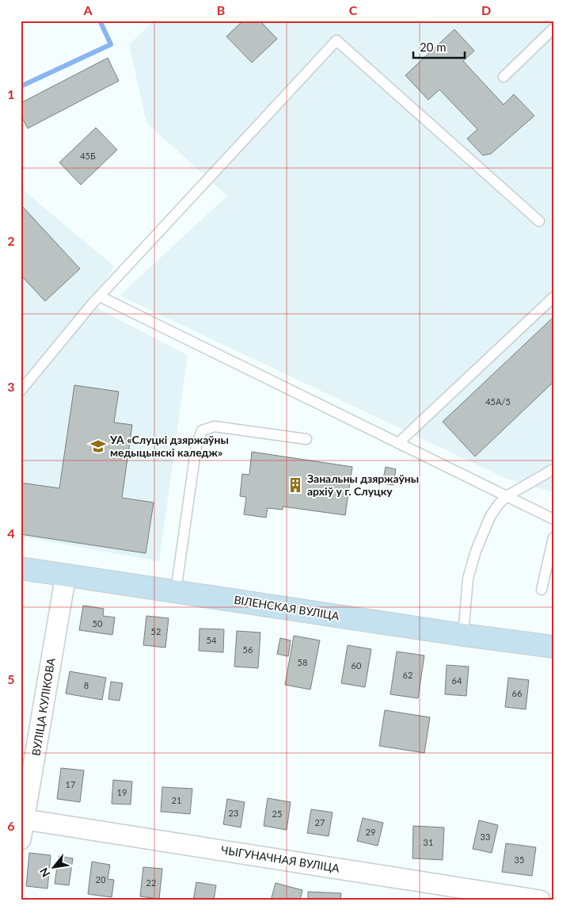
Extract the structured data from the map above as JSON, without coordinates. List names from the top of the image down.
{
  "streets": {
    "main road": ["ВІЛЕНСКАЯ ВУЛІЦА"],
    "street": ["ВУЛІЦА КУЛІКОВА", "ЧЫГУНАЧНАЯ ВУЛІЦА"]
  },
  "crossings": [
    ["ВІЛЕНСКАЯ ВУЛІЦА", "ВУЛІЦА КУЛІКОВА"],
    ["ВУЛІЦА КУЛІКОВА", "ЧЫГУНАЧНАЯ ВУЛІЦА"]
  ],
  "places": {
    "school or university": ["УА «Слуцкі дзяржаўны медыцынскі каледж»"],
    "building": ["Занальны дзяржаўны архіў у г. Слуцку"]
  },
  "house_numbers": [
    "45Б",
    "45А/5",
    "50",
    "52",
    "54",
    "56",
    "58",
    "60",
    "62",
    "64",
    "8",
    "66",
    "17",
    "19",
    "21",
    "23",
    "25",
    "27",
    "29",
    "33",
    "31",
    "35",
    "20",
    "22"
  ],
  "scale_bar": "20 m",
  "north": "bottom left",
  "grid": {
    "columns": [
      "A",
      "B",
      "C",
      "D"
    ],
    "rows": [
      "1",
      "2",
      "3",
      "4",
      "5",
      "6"
    ]
  }
}
